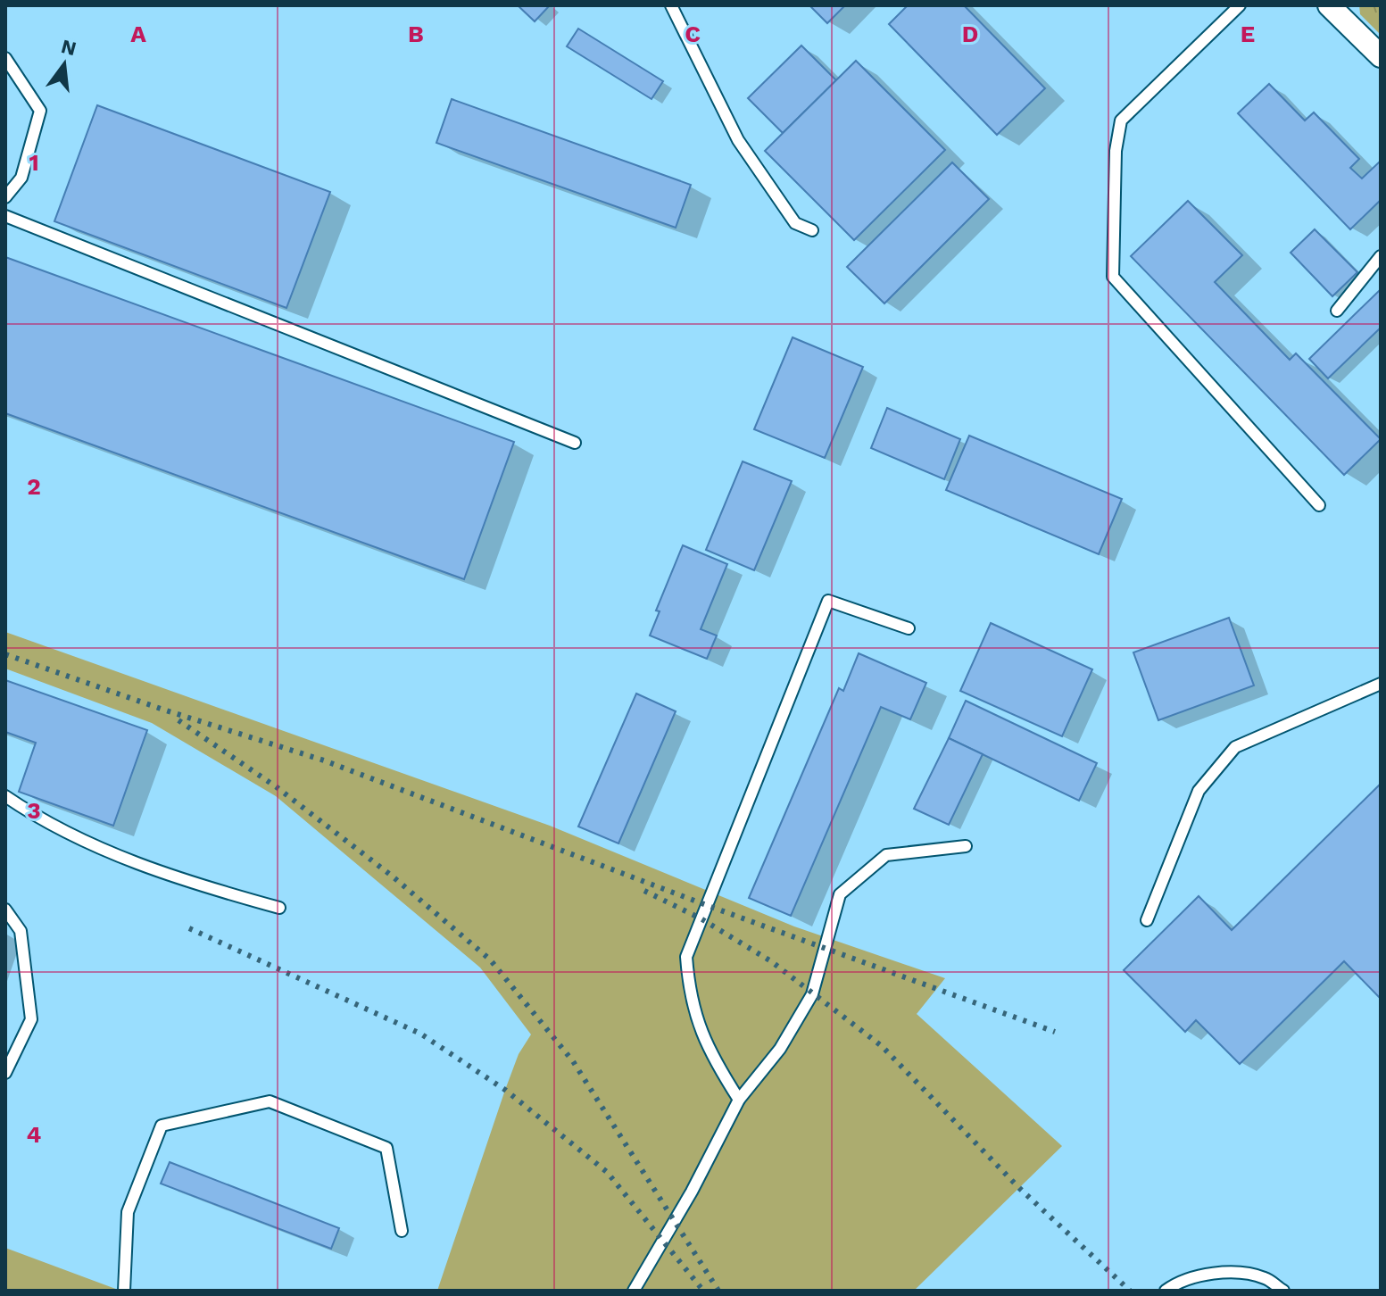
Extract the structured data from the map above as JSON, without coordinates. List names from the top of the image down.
{
  "north": "top",
  "grid": {
    "columns": [
      "A",
      "B",
      "C",
      "D",
      "E"
    ],
    "rows": [
      "1",
      "2",
      "3",
      "4"
    ]
  }
}
